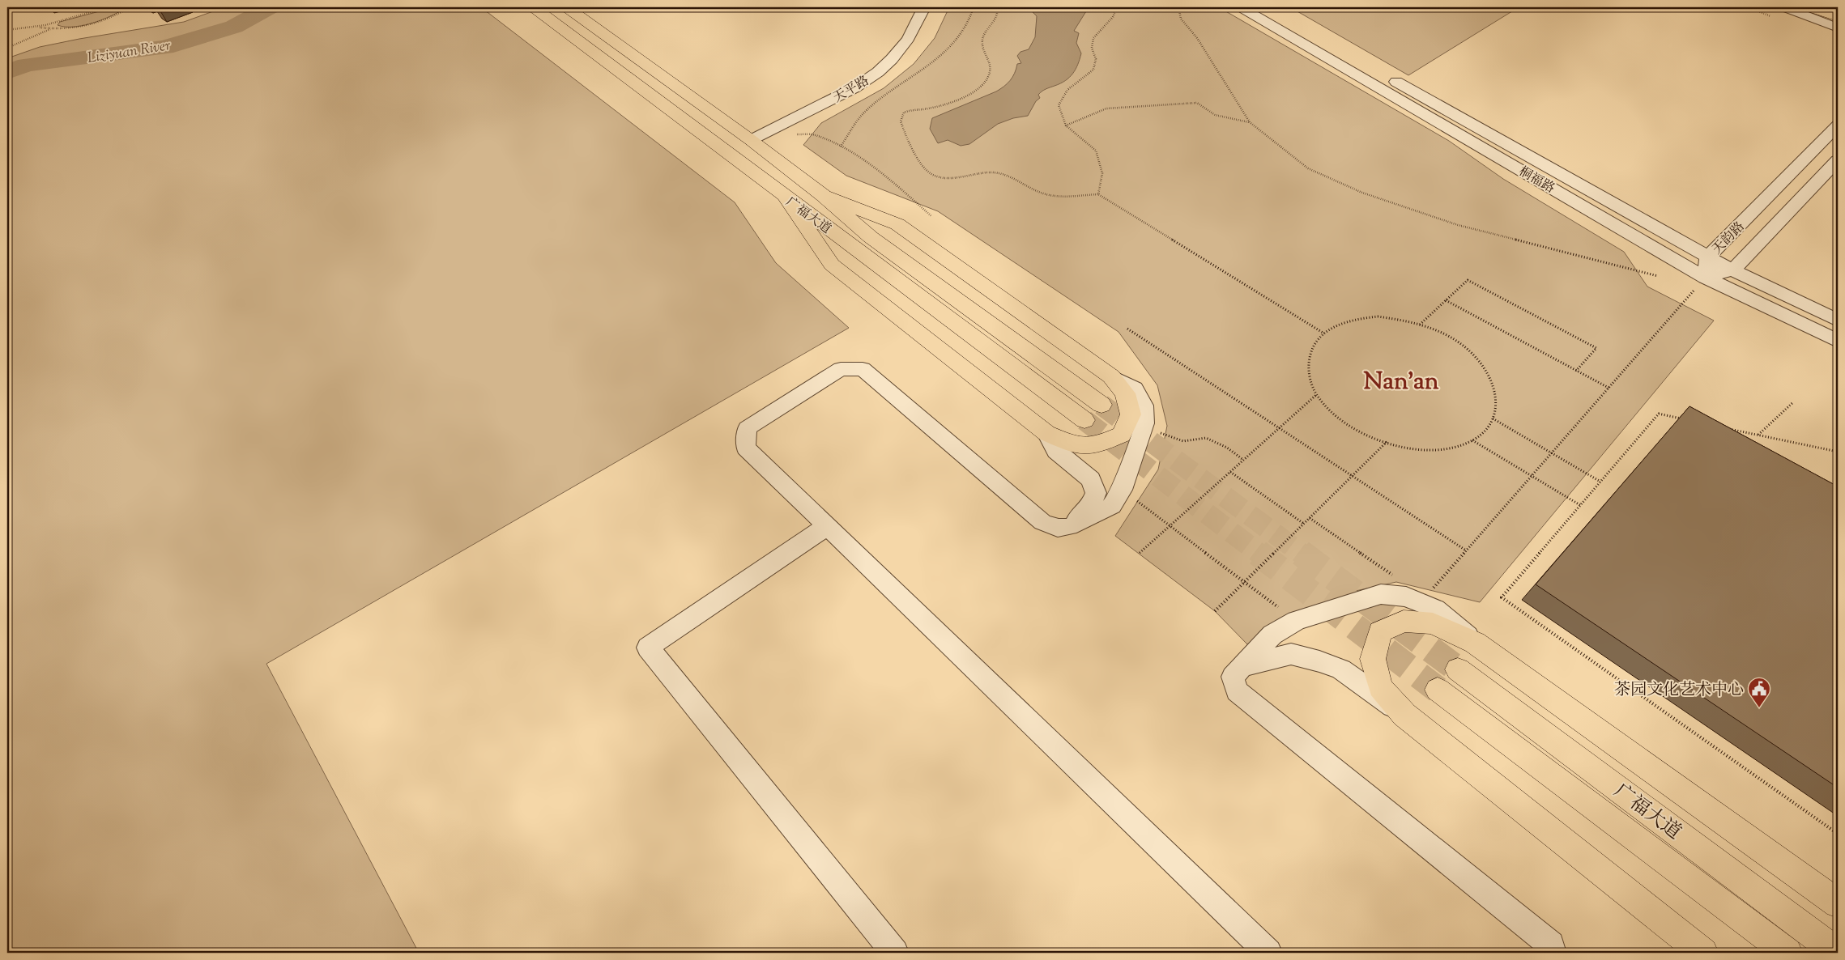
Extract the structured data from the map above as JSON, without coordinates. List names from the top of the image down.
{
  "streets": {
    "main road": ["广福大道"],
    "street": ["天平路", "桐福路", "天韵路"]
  },
  "crossings": [
    ["天平路", "广福大道"],
    ["桐福路", "天韵路"]
  ],
  "districts": ["Nan'an"],
  "water": ["Liziyuan River"],
  "places": {
    "public building": ["茶园文化艺术中心"]
  }
}
